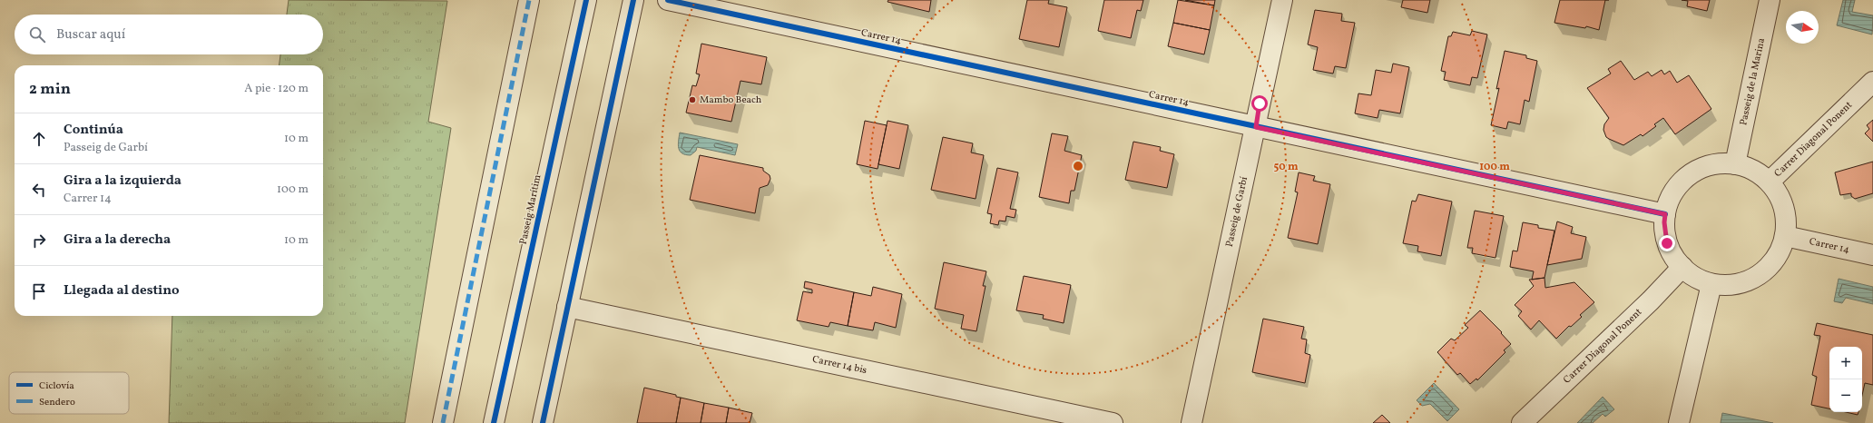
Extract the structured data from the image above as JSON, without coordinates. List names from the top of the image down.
{
  "streets": {
    "street": [
      "Carrer 14",
      "Passeig de la Marina",
      "Carrer Diagonal Ponent",
      "Passeig Marítim",
      "Passeig de Garbí",
      "Carrer 14 bis"
    ]
  },
  "crossings": [
    ["Carrer 14", "Passeig de la Marina"],
    ["Carrer 14", "Carrer Diagonal Ponent"],
    ["Carrer 14", "Passeig de Garbí"],
    ["Passeig de la Marina", "Carrer Diagonal Ponent"]
  ],
  "places": ["Mambo Beach"],
  "legend": ["Ciclovía", "Sendero"],
  "north": "right",
  "page": {
    "search": "Buscar aquí",
    "heading": ["2 min", "A pie · 120 m"],
    "list": [
      ["Continúa", "Passeig de Garbí", "10 m"],
      ["Gira a la izquierda", "Carrer 14", "100 m"],
      ["Gira a la derecha", "10 m"],
      "Llegada al destino"
    ],
    "map_buttons": ["+", "−"]
  },
  "rings": ["50 m", "100 m"]
}
